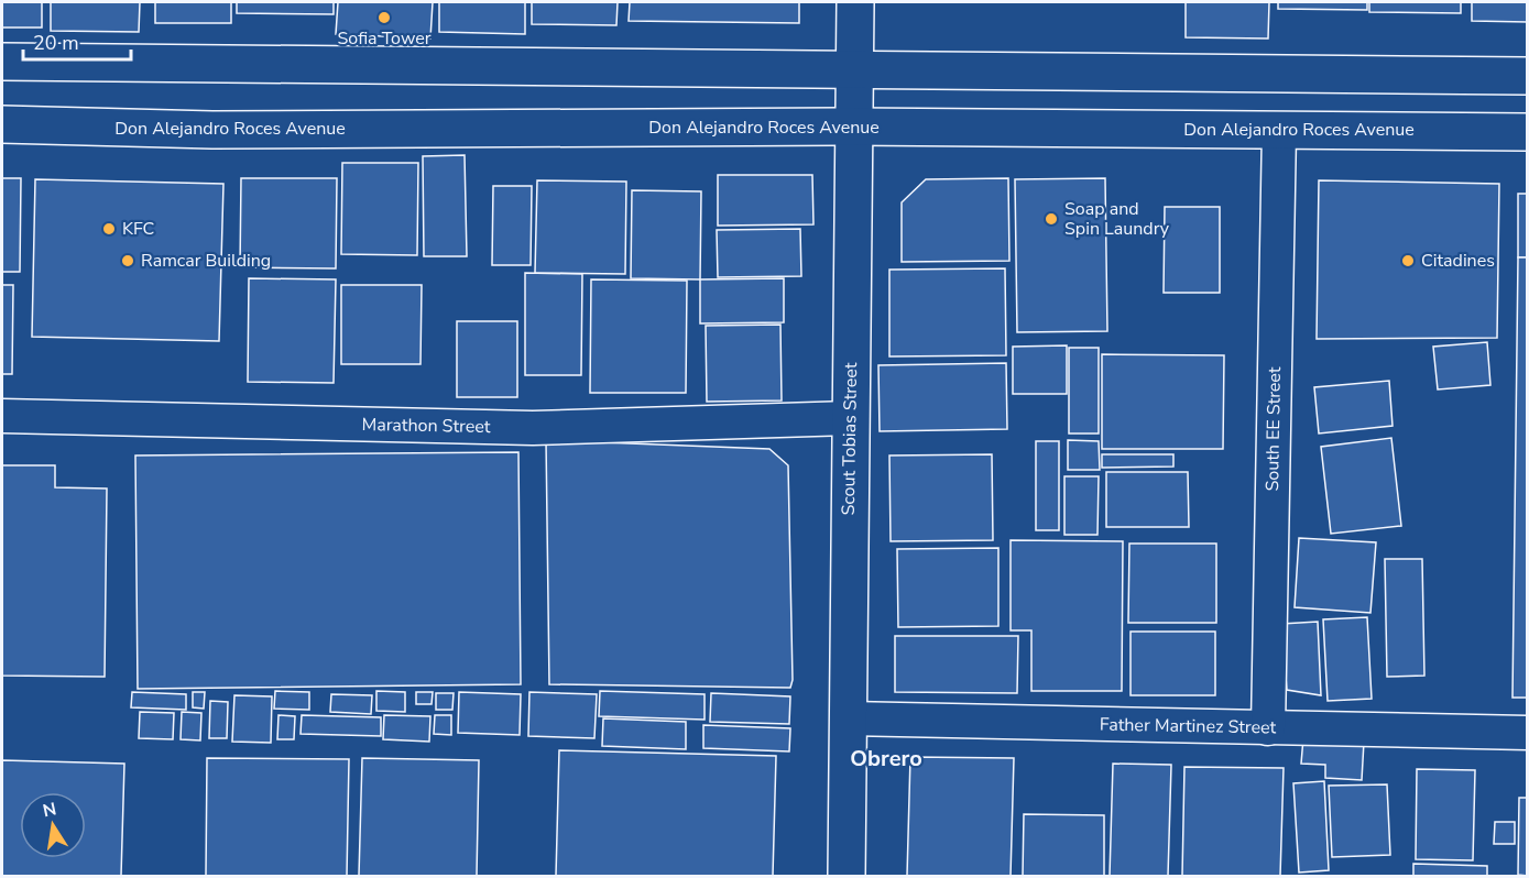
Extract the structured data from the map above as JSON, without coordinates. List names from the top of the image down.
{
  "streets": {
    "main road": ["Don Alejandro Roces Avenue", "Scout Tobias Street"],
    "street": ["Marathon Street", "South EE Street", "Father Martinez Street"]
  },
  "crossings": [
    ["Don Alejandro Roces Avenue", "South EE Street"],
    ["Don Alejandro Roces Avenue", "Scout Tobias Street"],
    ["Marathon Street", "Scout Tobias Street"],
    ["South EE Street", "Father Martinez Street"],
    ["Scout Tobias Street", "Father Martinez Street"]
  ],
  "districts": ["Obrero"],
  "places": [
    "Sofia Tower",
    "Soap and Spin Laundry",
    "KFC",
    "Ramcar Building",
    "Citadines"
  ],
  "scale_bar": "20 m",
  "north": "top"
}
